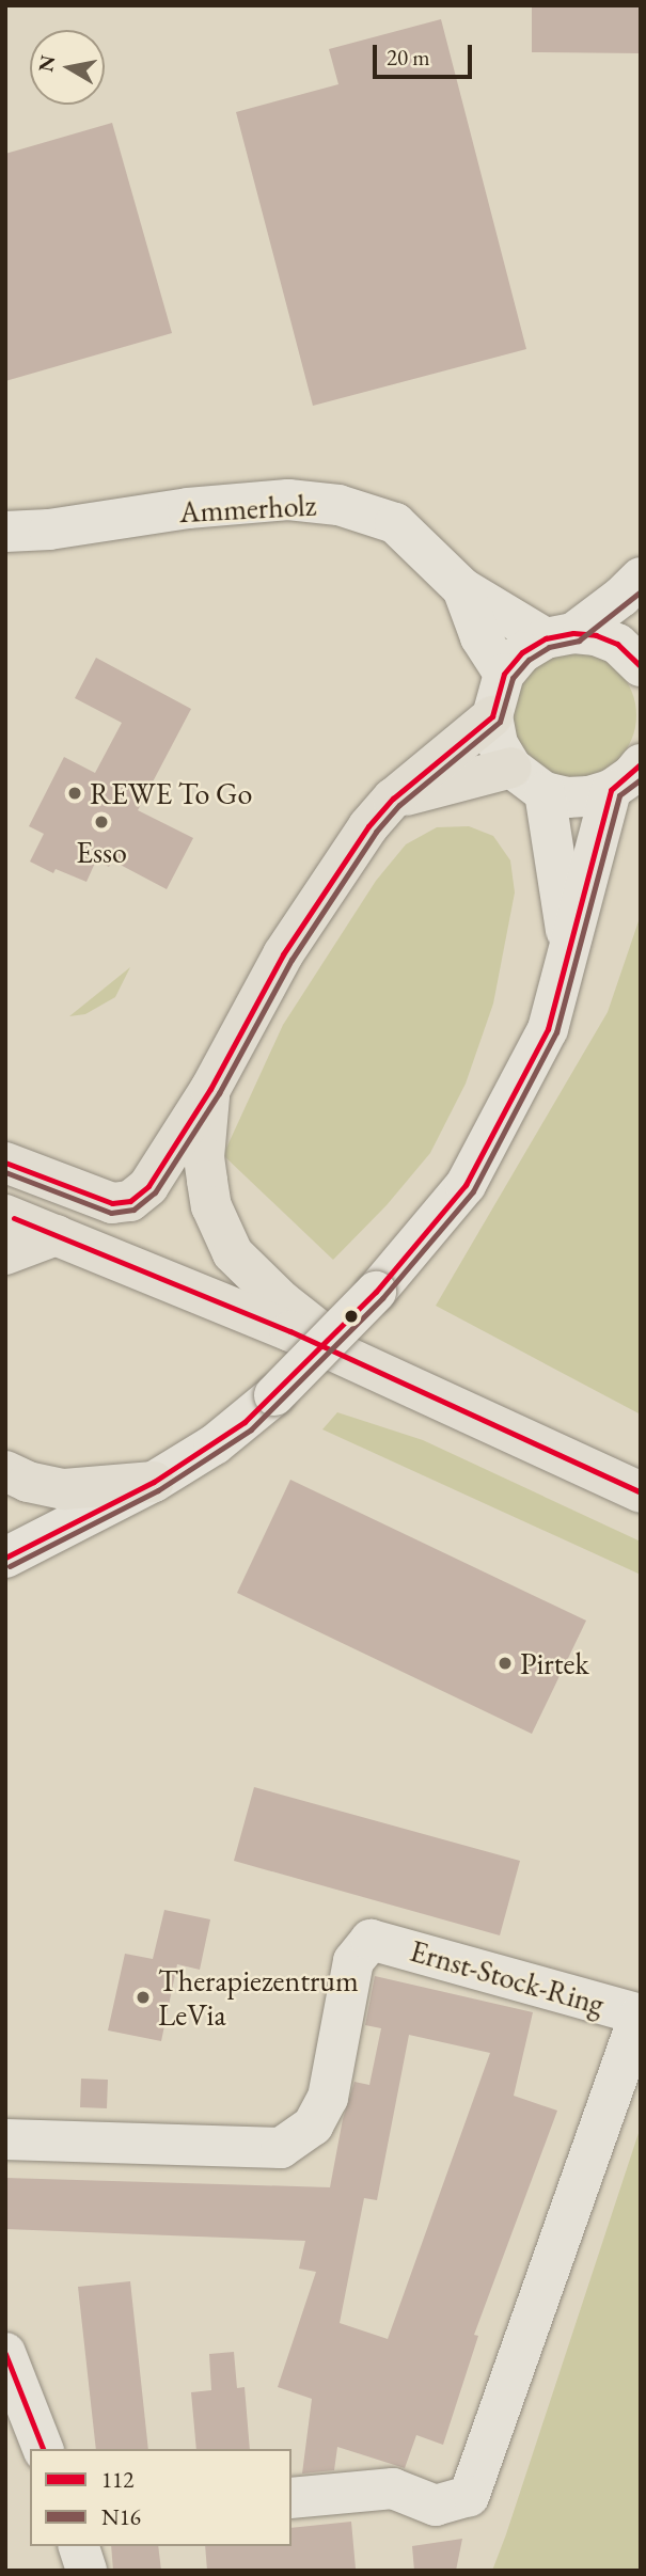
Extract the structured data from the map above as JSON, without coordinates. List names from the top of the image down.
{
  "streets": {
    "street": ["Ammerholz", "Ernst-Stock-Ring"]
  },
  "places": [
    "REWE To Go",
    "Esso",
    "Pirtek",
    "Therapiezentrum LeVia"
  ],
  "lines": ["transit line N16", "transit line 112"],
  "legend": ["112", "N16"],
  "scale_bar": "20 m",
  "north": "left"
}
